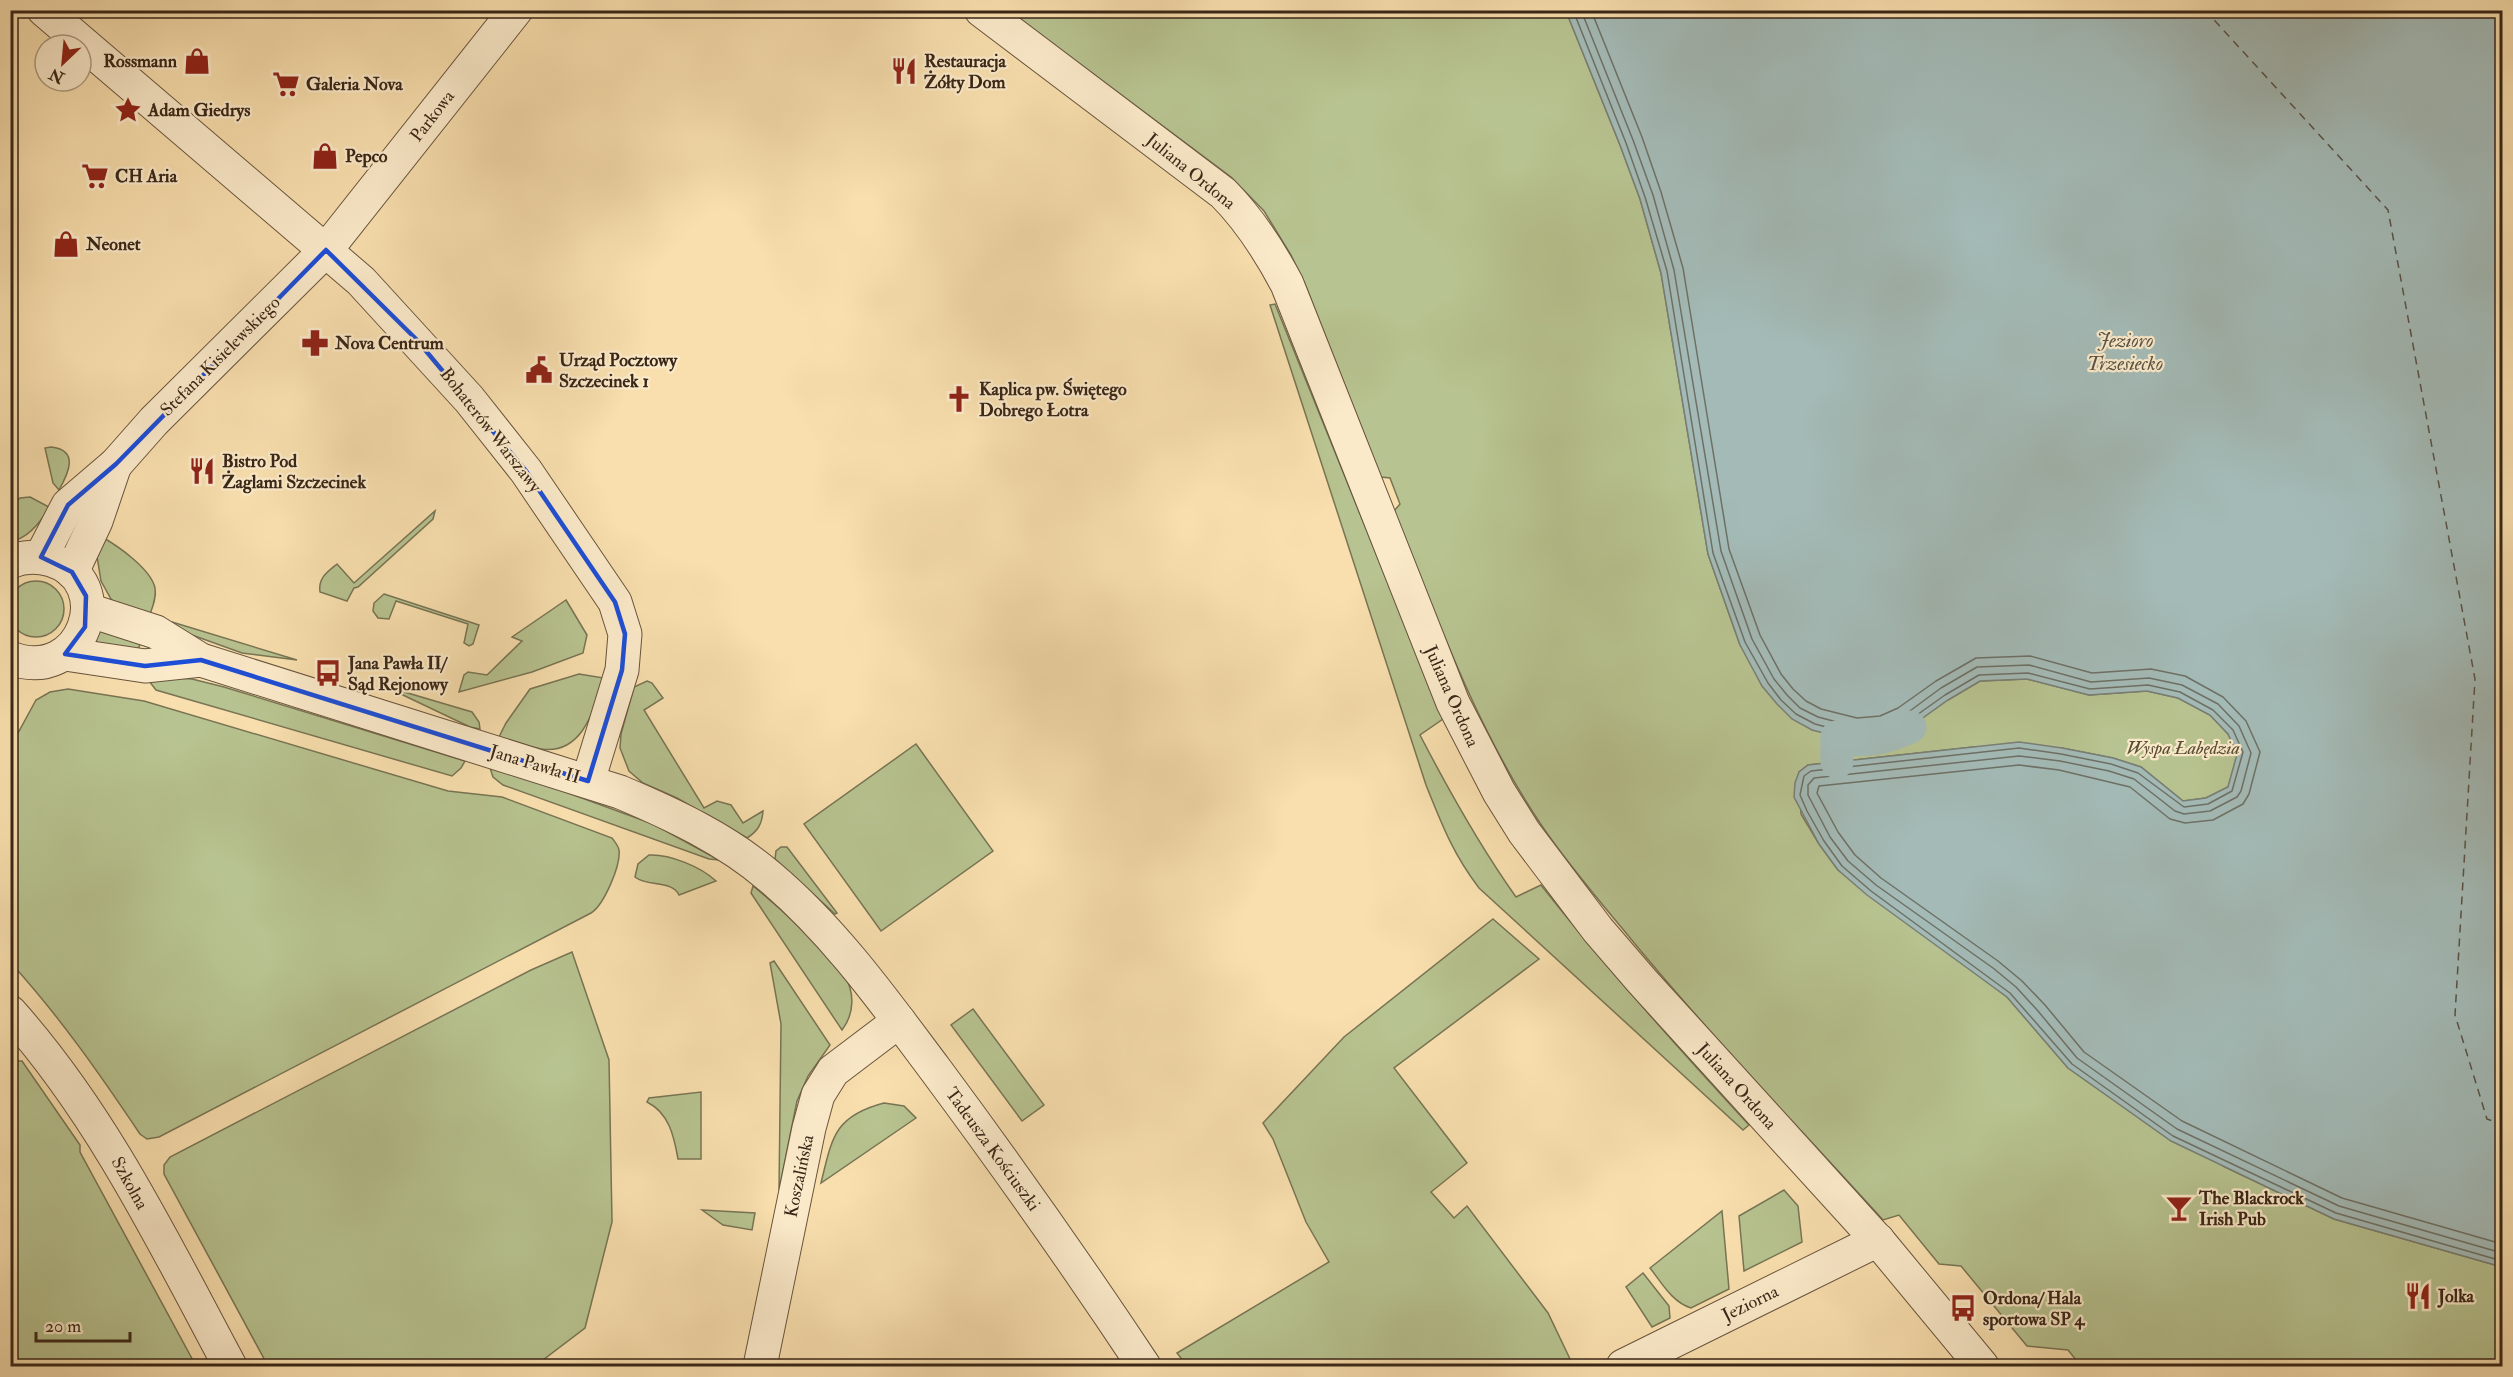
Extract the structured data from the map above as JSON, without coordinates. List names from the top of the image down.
{
  "streets": {
    "street": [
      "Parkowa",
      "Juliana Ordona",
      "Stefana Kisielewskiego",
      "Bohaterów Warszawy",
      "Jana Pawła II",
      "Tadeusza Kościuszki",
      "Koszalińska",
      "Szkolna",
      "Jeziorna"
    ]
  },
  "crossings": [
    ["Parkowa", "Stefana Kisielewskiego"],
    ["Parkowa", "Bohaterów Warszawy"],
    ["Juliana Ordona", "Jeziorna"],
    ["Stefana Kisielewskiego", "Bohaterów Warszawy"],
    ["Bohaterów Warszawy", "Jana Pawła II"],
    ["Jana Pawła II", "Tadeusza Kościuszki"],
    ["Tadeusza Kościuszki", "Koszalińska"]
  ],
  "water": ["Jezioro Trzesiecko"],
  "parks": ["Wyspa Łabędzia"],
  "places": {
    "shop": ["Rossmann", "Pepco", "Neonet"],
    "restaurant": ["Restauracja Żółty Dom", "Bistro Pod Żaglami Szczecinek", "Jolka"],
    "supermarket": ["Galeria Nova", "CH Aria"],
    "place": ["Adam Giedrys"],
    "pharmacy": ["Nova Centrum"],
    "public building": ["Urząd Pocztowy Szczecinek 1"],
    "church": ["Kaplica pw. Świętego Dobrego Łotra"],
    "bus stop": ["Jana Pawła II/ Sąd Rejonowy", "Ordona/ Hala sportowa SP 4"],
    "bar": ["The Blackrock Irish Pub"]
  },
  "scale_bar": "20 m",
  "north": "bottom left"
}
